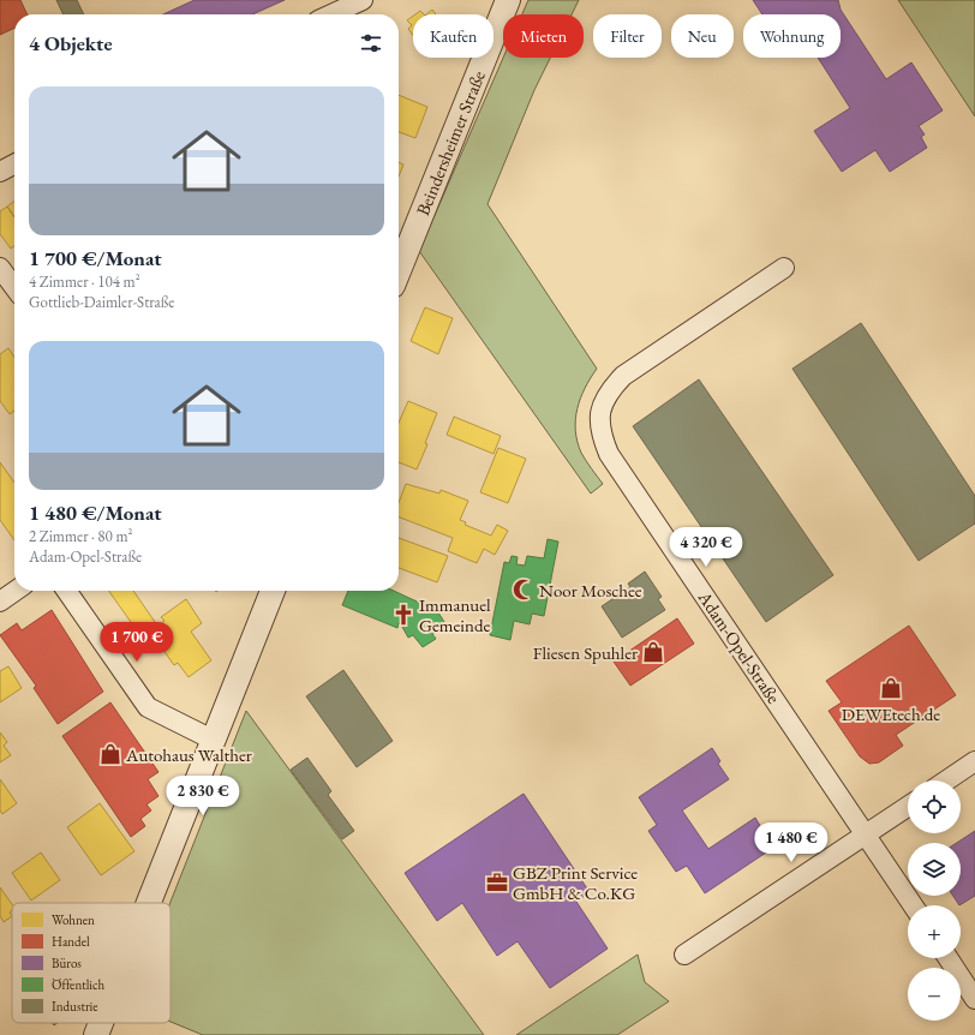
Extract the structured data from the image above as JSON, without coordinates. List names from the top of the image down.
{
  "streets": {
    "street": ["Beindersheimer Straße", "Adam-Opel-Straße"]
  },
  "places": {
    "mosque": ["Noor Moschee"],
    "church": ["Immanuel Gemeinde"],
    "shop": ["Fliesen Spuhler", "DEWEtech.de", "Autohaus Walther"],
    "office": ["GBZ Print Service GmbH & Co.KG"]
  },
  "legend": [
    "Wohnen",
    "Handel",
    "Büros",
    "Öffentlich",
    "Industrie"
  ],
  "page": {
    "chip": [
      "Kaufen",
      "Mieten",
      "Filter",
      "Neu",
      "Wohnung"
    ],
    "heading": "4 Objekte",
    "list": [
      {
        "name": "1 700 €/Monat",
        "note": "4 Zimmer · 104 m² · Gottlieb-Daimler-Straße"
      },
      {
        "name": "1 480 €/Monat",
        "note": "2 Zimmer · 80 m² · Adam-Opel-Straße"
      }
    ],
    "price": [
      "4 320 €",
      "1 700 €",
      "2 830 €",
      "1 480 €"
    ],
    "map_buttons": ["+", "−"]
  }
}
